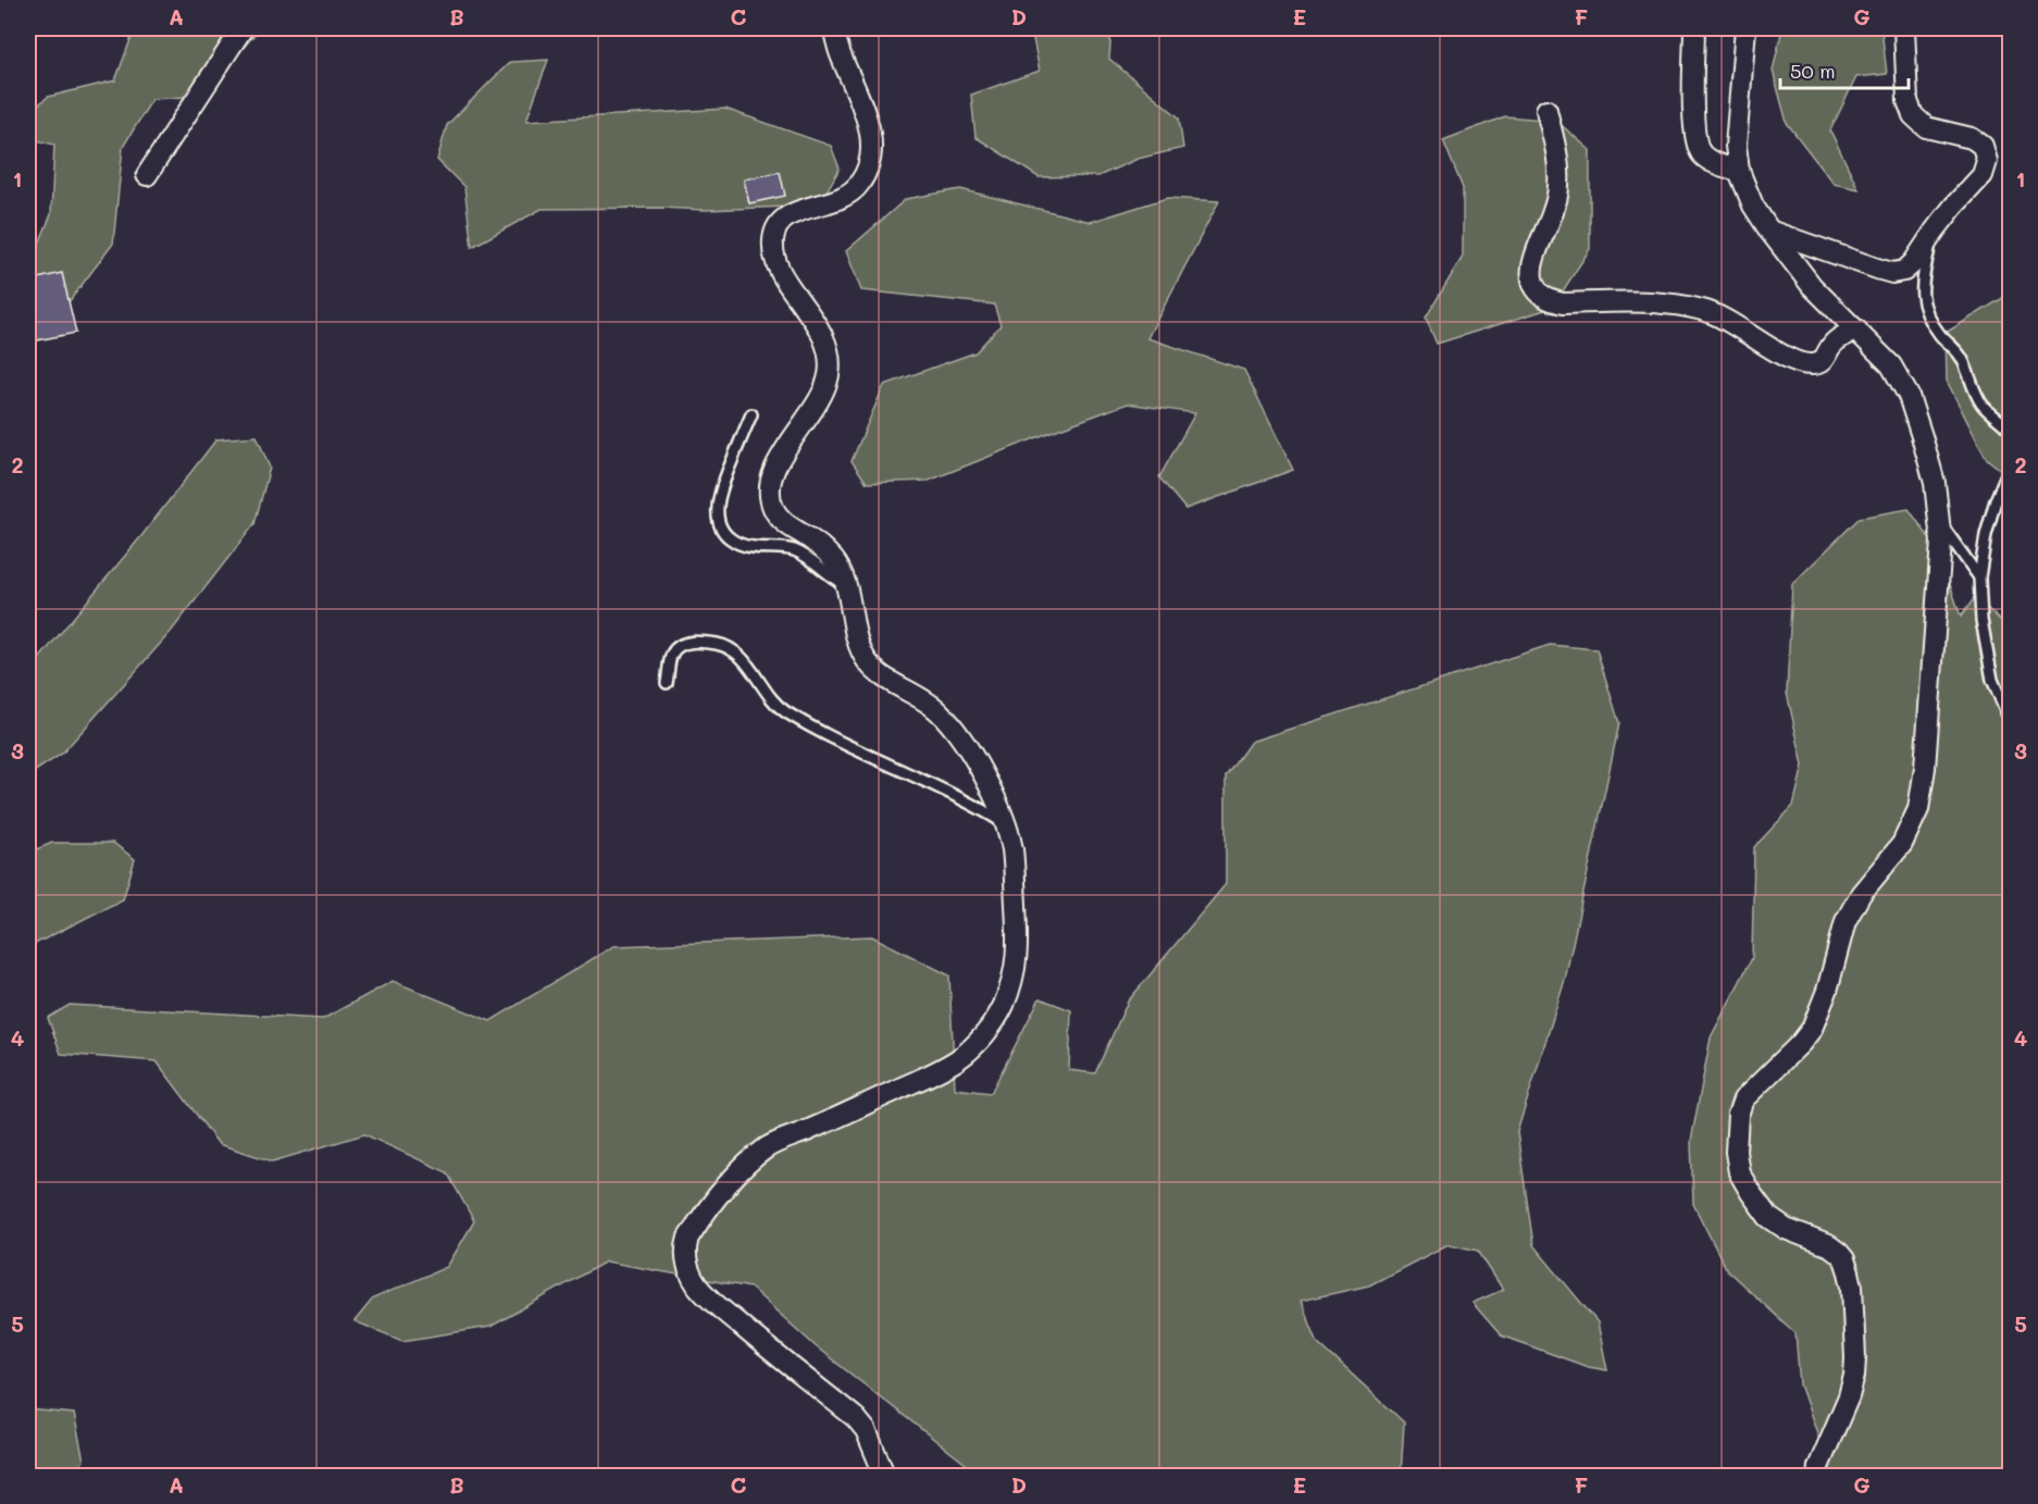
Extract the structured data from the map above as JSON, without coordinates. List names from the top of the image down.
{
  "scale_bar": "50 m",
  "grid": {
    "columns": [
      "A",
      "B",
      "C",
      "D",
      "E",
      "F",
      "G"
    ],
    "rows": [
      "1",
      "2",
      "3",
      "4",
      "5"
    ]
  }
}
